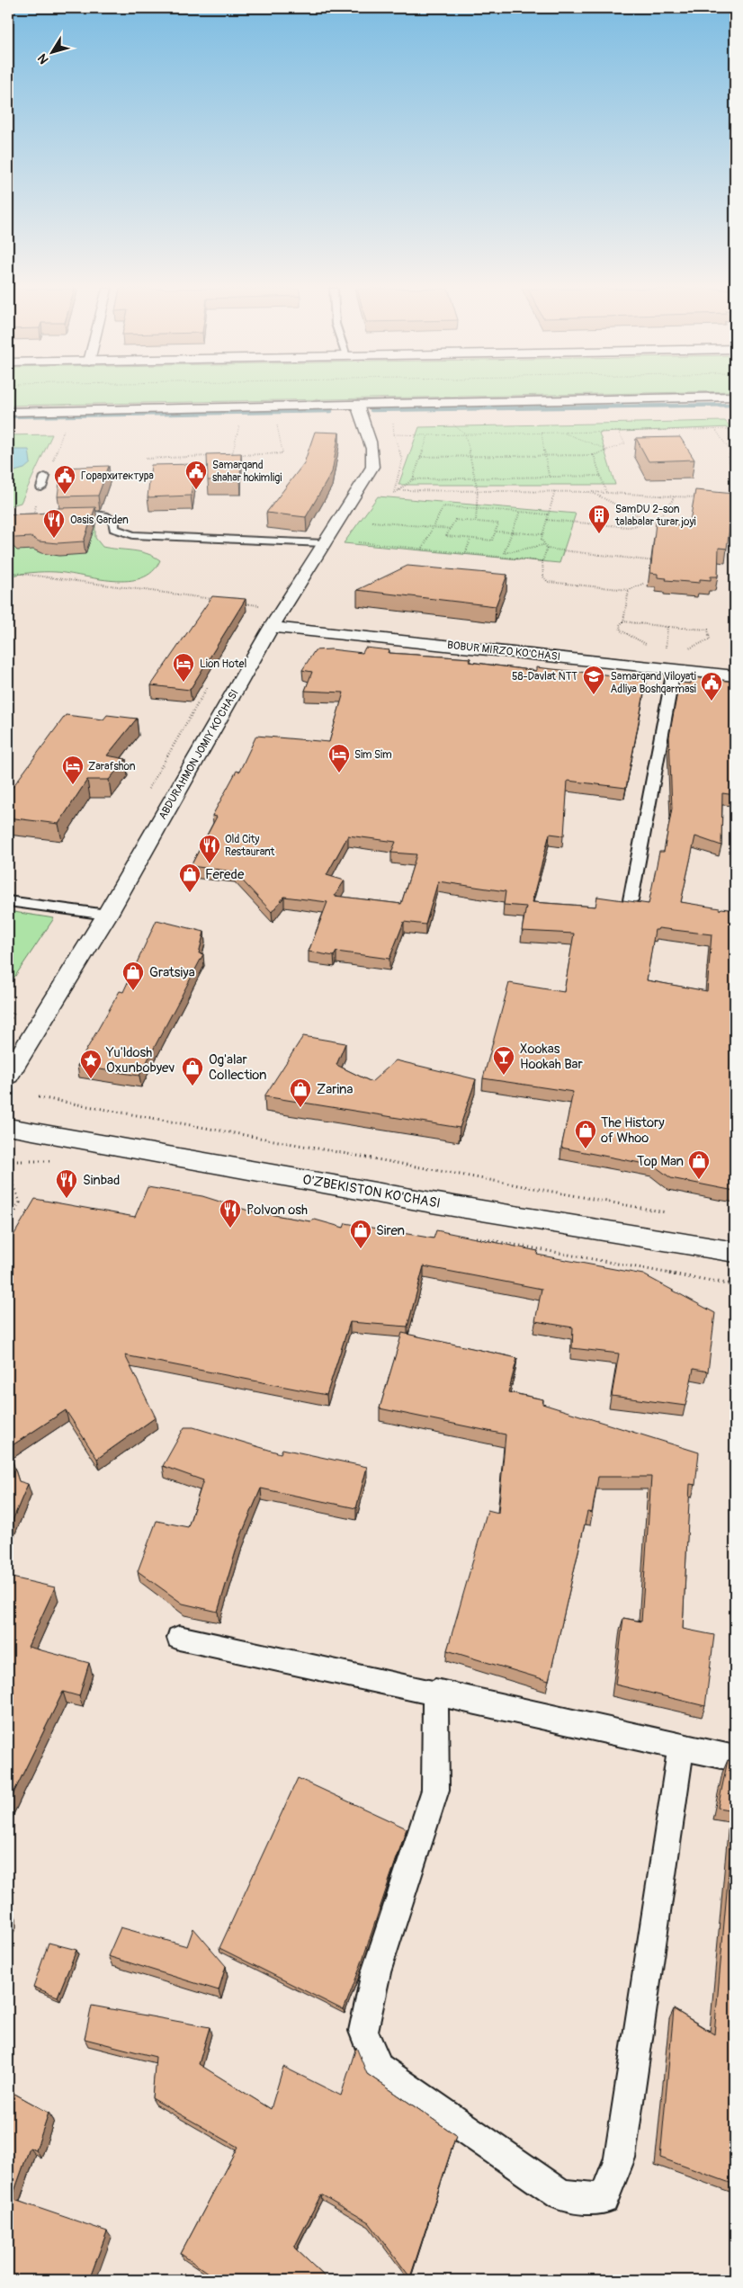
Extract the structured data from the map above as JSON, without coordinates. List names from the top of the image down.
{
  "streets": {
    "main road": ["BOBUR MIRZO KO'CHASI", "ABDURAHMON JOMIY KO'CHASI", "O'ZBEKISTON KO'CHASI"]
  },
  "crossings": [
    ["BOBUR MIRZO KO'CHASI", "ABDURAHMON JOMIY KO'CHASI"]
  ],
  "places": {
    "public building": ["Samarqand shahar hokimligi", "Горархитектура", "Samarqand Viloyati Adliya Boshqarmasi"],
    "building": ["SamDU 2-son talabalar turar joyi"],
    "restaurant": [
      "Oasis Garden",
      "Old City Restaurant",
      "Sinbad",
      "Polvon osh"
    ],
    "hotel": ["Lion Hotel", "Sim Sim", "Zarafshon"],
    "school or university": ["58-Davlat NTT"],
    "shop": [
      "Ferede",
      "Gratsiya",
      "Og'alar Collection",
      "Zarina",
      "The History of Whoo",
      "Top Man",
      "Siren"
    ],
    "bar": ["Xookas Hookah Bar"],
    "place": ["Yu'ldosh Oxunbobyev"]
  },
  "north": "bottom left"
}
